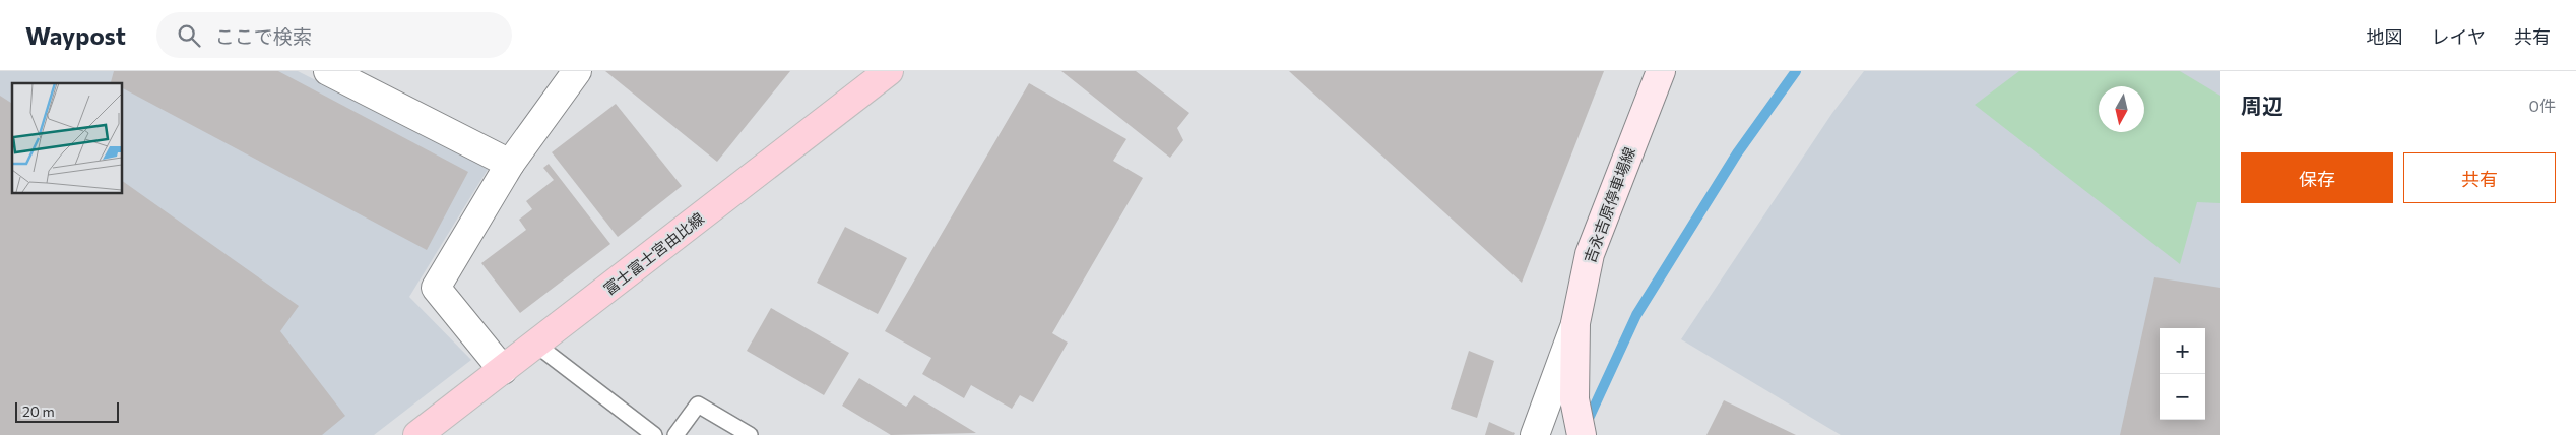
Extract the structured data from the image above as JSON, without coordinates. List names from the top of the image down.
{
  "streets": {
    "main road": ["吉永吉原停車場線", "富士富士宮由比線"]
  },
  "scale_bar": "20 m",
  "north": "bottom",
  "page": {
    "header": "Waypost",
    "search": "ここで検索",
    "nav": ["地図", "レイヤ", "共有"],
    "heading": ["周辺", "0件"],
    "buttons": ["保存", "共有"],
    "map_buttons": ["+", "−"],
    "scale": "20 m"
  }
}
